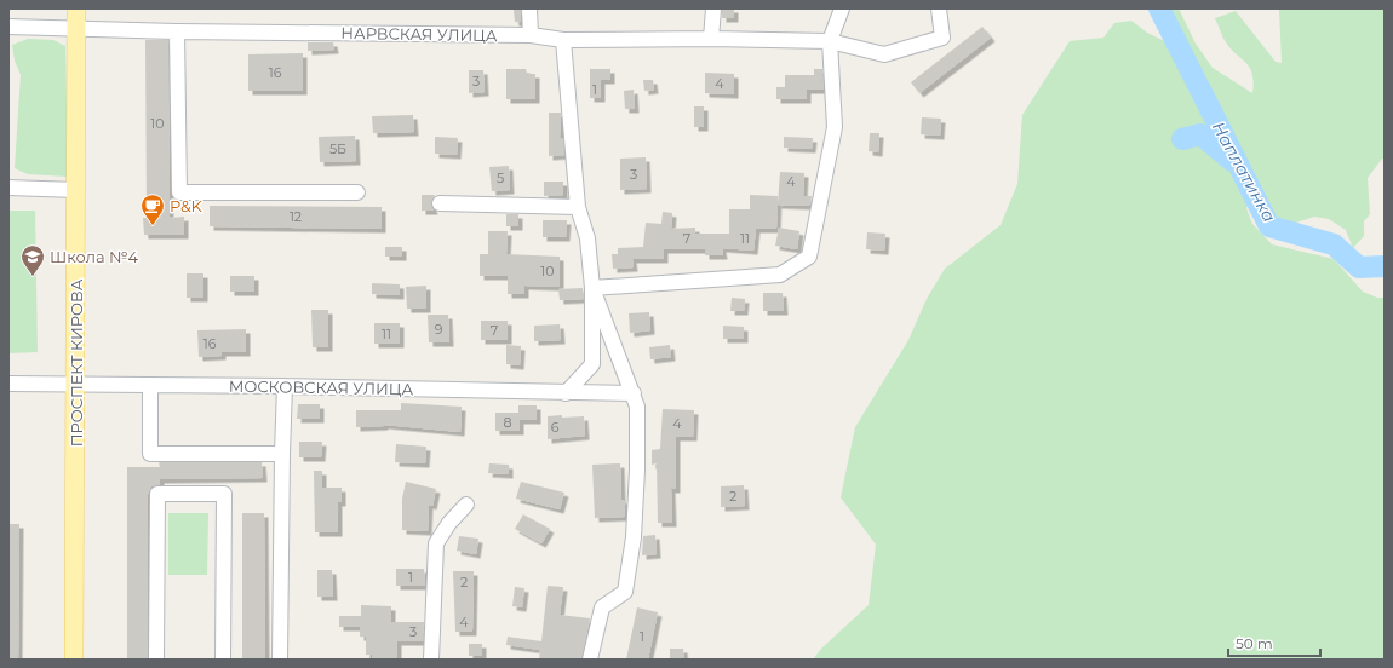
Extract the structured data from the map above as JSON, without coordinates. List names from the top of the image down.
{
  "streets": {
    "main road": ["ПРОСПЕКТ КИРОВА"],
    "street": ["НАРВСКАЯ УЛИЦА", "МОСКОВСКАЯ УЛИЦА"]
  },
  "crossings": [
    ["НАРВСКАЯ УЛИЦА", "ПРОСПЕКТ КИРОВА"],
    ["ПРОСПЕКТ КИРОВА", "МОСКОВСКАЯ УЛИЦА"]
  ],
  "water": ["Наплатинка"],
  "places": {
    "cafe": ["P&K"],
    "school or university": ["Школа №4"]
  },
  "house_numbers": [
    "16",
    "3",
    "4",
    "1",
    "10",
    "5Б",
    "3",
    "5",
    "4",
    "12",
    "7",
    "11",
    "10",
    "9",
    "7",
    "11",
    "16",
    "8",
    "4",
    "6",
    "2",
    "1",
    "2",
    "4",
    "3",
    "1"
  ],
  "scale_bar": "50 m"
}
